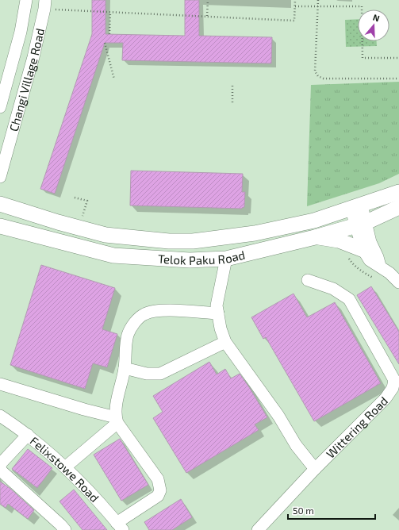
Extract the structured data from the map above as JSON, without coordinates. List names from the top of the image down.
{
  "streets": {
    "main road": ["Telok Paku Road"],
    "street": ["Changi Village Road", "Wittering Road", "Felixstowe Road"]
  },
  "scale_bar": "50 m",
  "north": "top"
}
